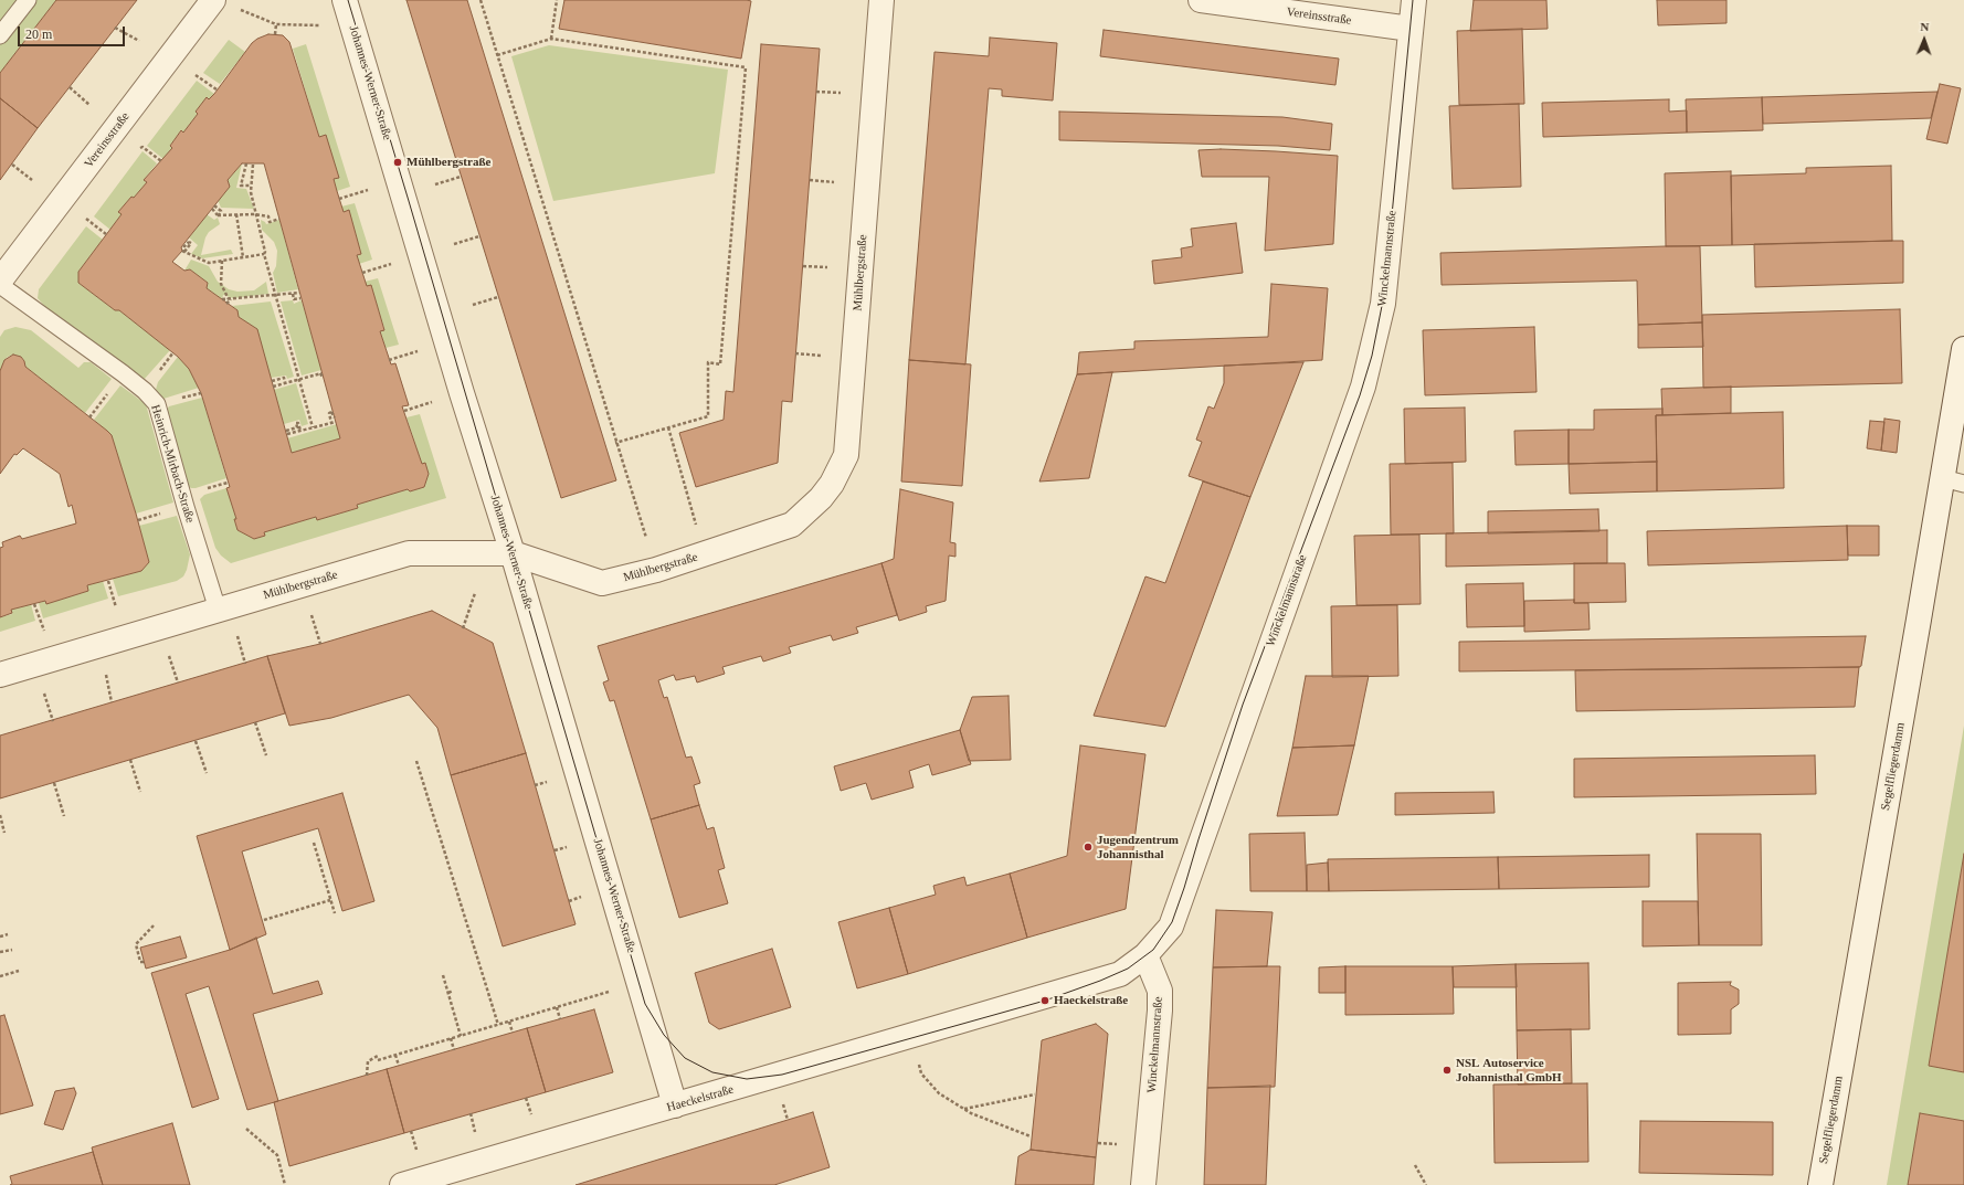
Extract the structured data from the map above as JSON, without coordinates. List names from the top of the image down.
{
  "streets": {
    "street": [
      "Vereinsstraße",
      "Johannes-Werner-Straße",
      "Winckelmannstraße",
      "Mühlbergstraße",
      "Segelfliegerdamm",
      "Haeckelstraße"
    ],
    "lane": ["Heinrich-Mirbach-Straße"]
  },
  "crossings": [
    ["Vereinsstraße", "Winckelmannstraße"],
    ["Johannes-Werner-Straße", "Mühlbergstraße"],
    ["Johannes-Werner-Straße", "Haeckelstraße"],
    ["Winckelmannstraße", "Haeckelstraße"],
    ["Mühlbergstraße", "Heinrich-Mirbach-Straße"]
  ],
  "places": [
    "Mühlbergstraße",
    "Jugendzentrum Johannisthal",
    "Haeckelstraße",
    "NSL Autoservice Johannisthal GmbH"
  ],
  "scale_bar": "20 m",
  "north": "top"
}
